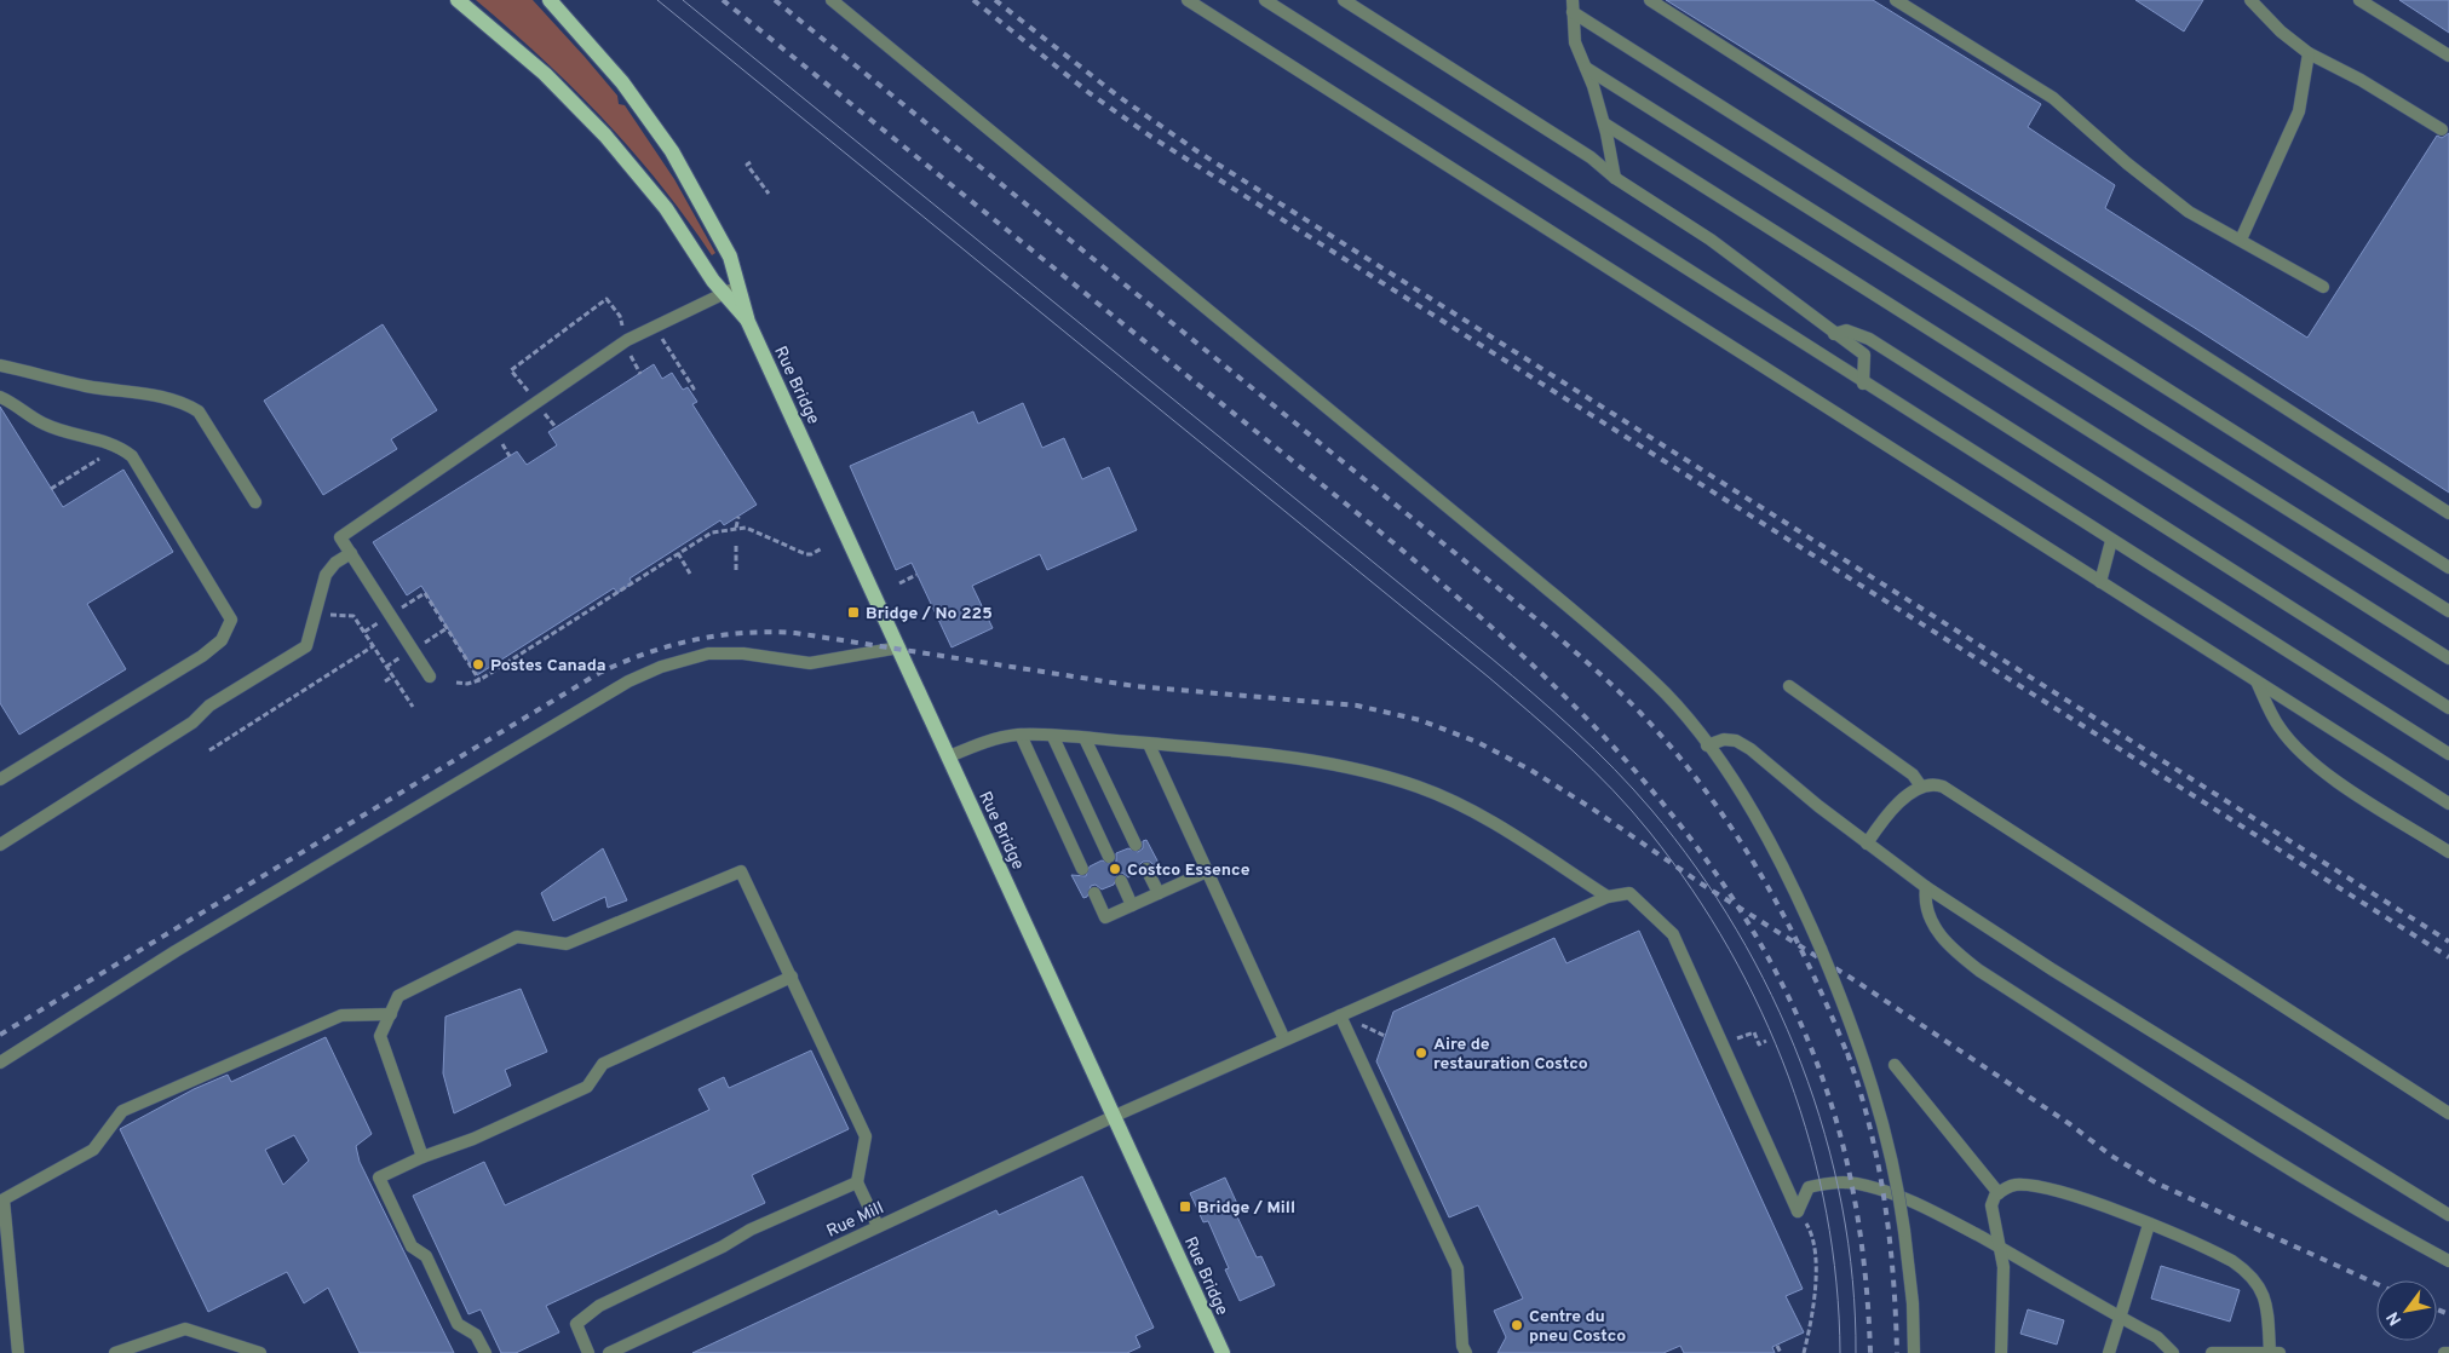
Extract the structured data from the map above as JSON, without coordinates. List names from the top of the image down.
{
  "streets": {
    "main road": ["Rue Bridge"],
    "street": ["Rue Mill"]
  },
  "crossings": [
    ["Rue Bridge", "Rue Mill"]
  ],
  "places": {
    "transit": ["Bridge / No 225", "Bridge / Mill"],
    "other": [
      "Postes Canada",
      "Costco Essence",
      "Aire de restauration Costco",
      "Centre du pneu Costco"
    ]
  },
  "north": "bottom left"
}
